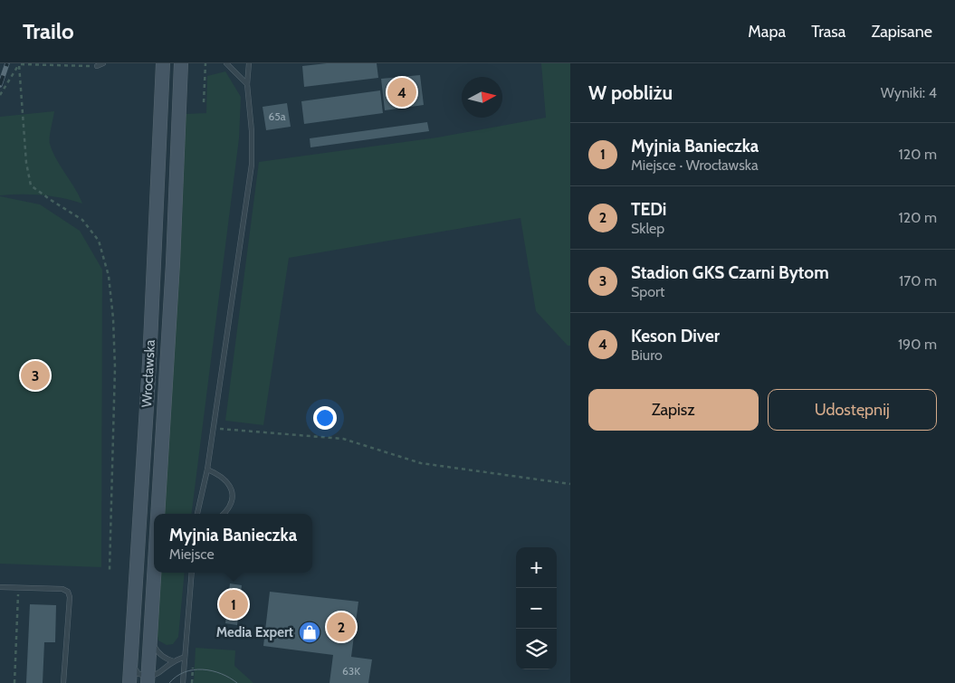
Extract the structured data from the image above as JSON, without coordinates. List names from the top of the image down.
{
  "streets": {
    "main road": ["Wrocławska"]
  },
  "places": {
    "shop": ["Media Expert"]
  },
  "house_numbers": ["65a", "63K"],
  "north": "right",
  "page": {
    "header": "Trailo",
    "nav": ["Mapa", "Trasa", "Zapisane"],
    "heading": ["W pobliżu", "Wyniki: 4"],
    "pins": [
      "4",
      "3",
      "1",
      "2"
    ],
    "list": [
      {
        "mark": "1",
        "name": "Myjnia Banieczka",
        "note": "Miejsce · Wrocławska",
        "value": "120 m"
      },
      {
        "mark": "2",
        "name": "TEDi",
        "note": "Sklep",
        "value": "120 m"
      },
      {
        "mark": "3",
        "name": "Stadion GKS Czarni Bytom",
        "note": "Sport",
        "value": "170 m"
      },
      {
        "mark": "4",
        "name": "Keson Diver",
        "note": "Biuro",
        "value": "190 m"
      }
    ],
    "buttons": ["Zapisz", "Udostępnij"],
    "popup": ["Myjnia Banieczka", "Miejsce"],
    "map_buttons": ["+", "−"]
  }
}
